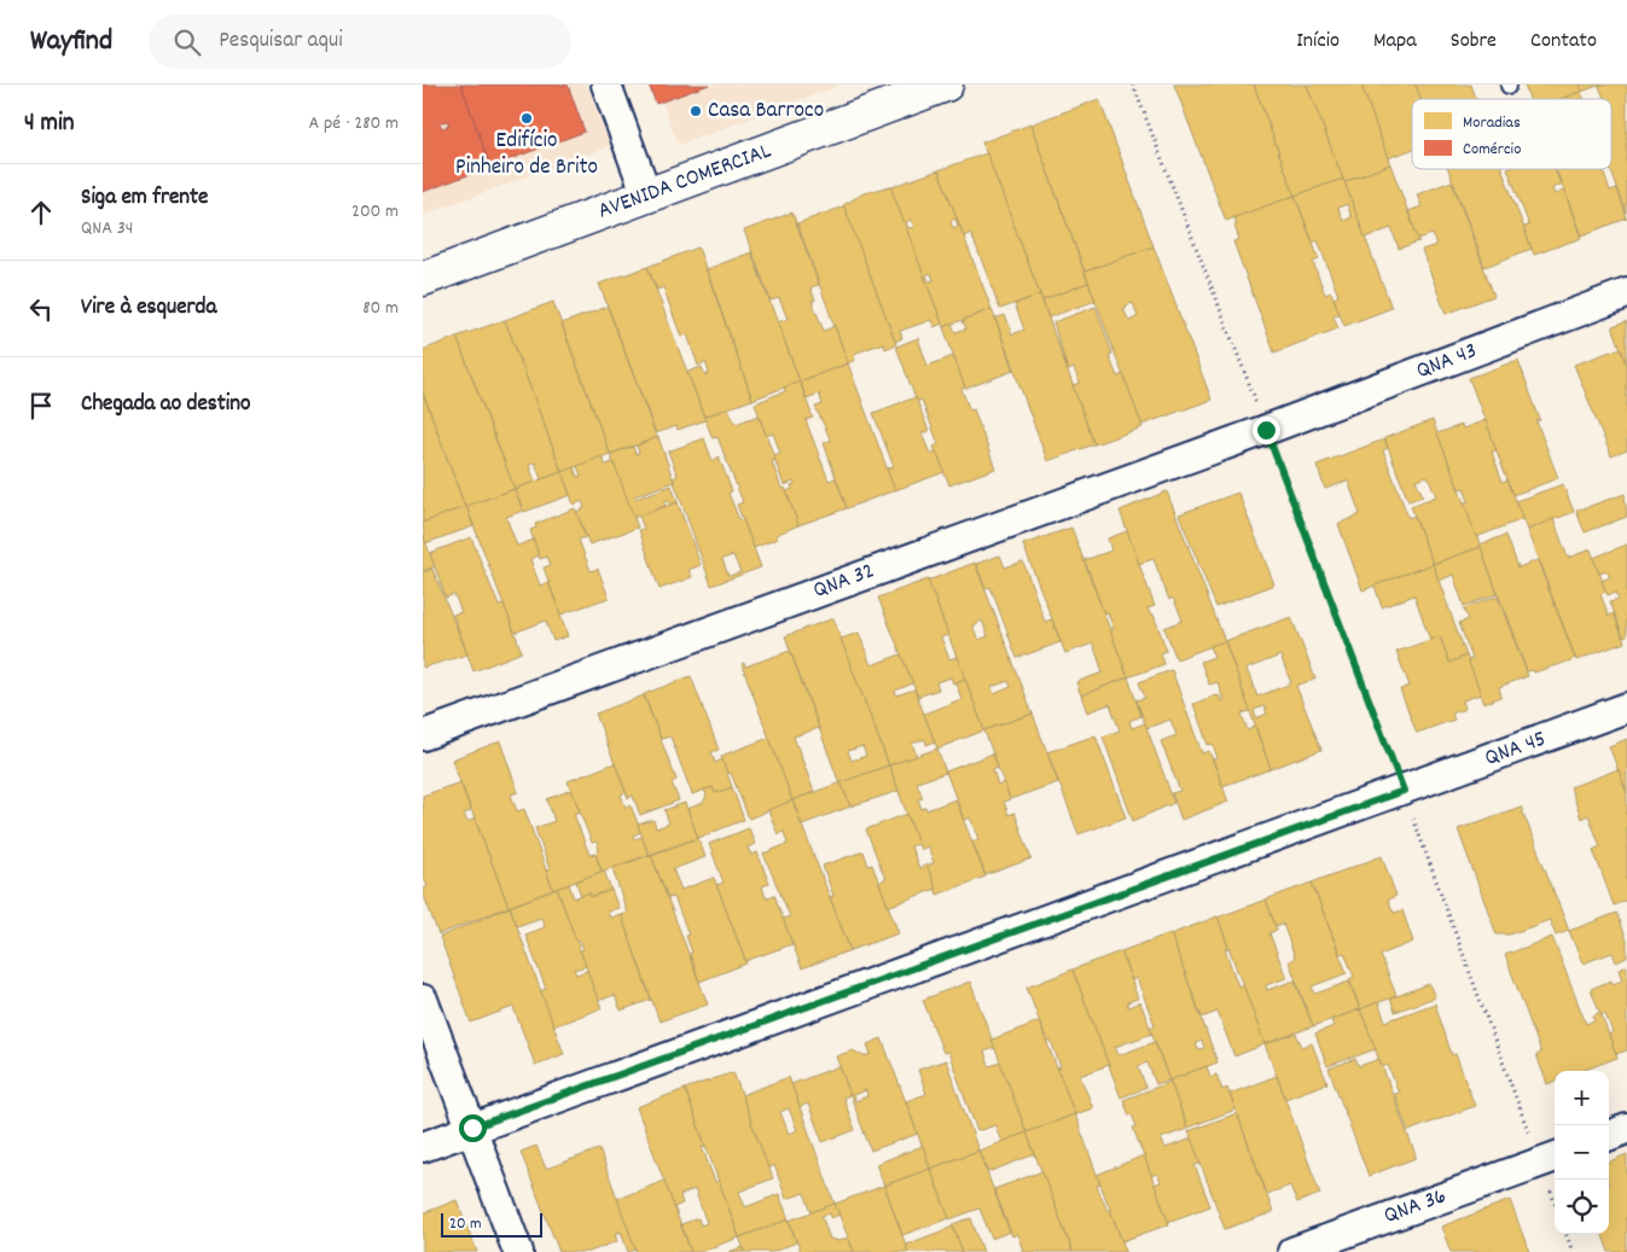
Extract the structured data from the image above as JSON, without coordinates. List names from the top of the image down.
{
  "streets": {
    "main road": ["AVENIDA COMERCIAL"],
    "street": [
      "QNA 43",
      "QNA 32",
      "QNA 45",
      "QNA 36"
    ]
  },
  "crossings": [
    ["QNA 43", "QNA 32"]
  ],
  "places": ["Casa Barroco", "Edifício Pinheiro de Brito"],
  "legend": ["Moradias", "Comércio"],
  "scale_bar": "20 m",
  "page": {
    "header": "Wayfind",
    "search": "Pesquisar aqui",
    "nav": [
      "Início",
      "Mapa",
      "Sobre",
      "Contato"
    ],
    "heading": ["4 min", "A pé · 280 m"],
    "list": [
      ["Siga em frente", "QNA 34", "200 m"],
      ["Vire à esquerda", "80 m"],
      "Chegada ao destino"
    ],
    "map_buttons": ["+", "−"],
    "scale": "20 m"
  }
}
